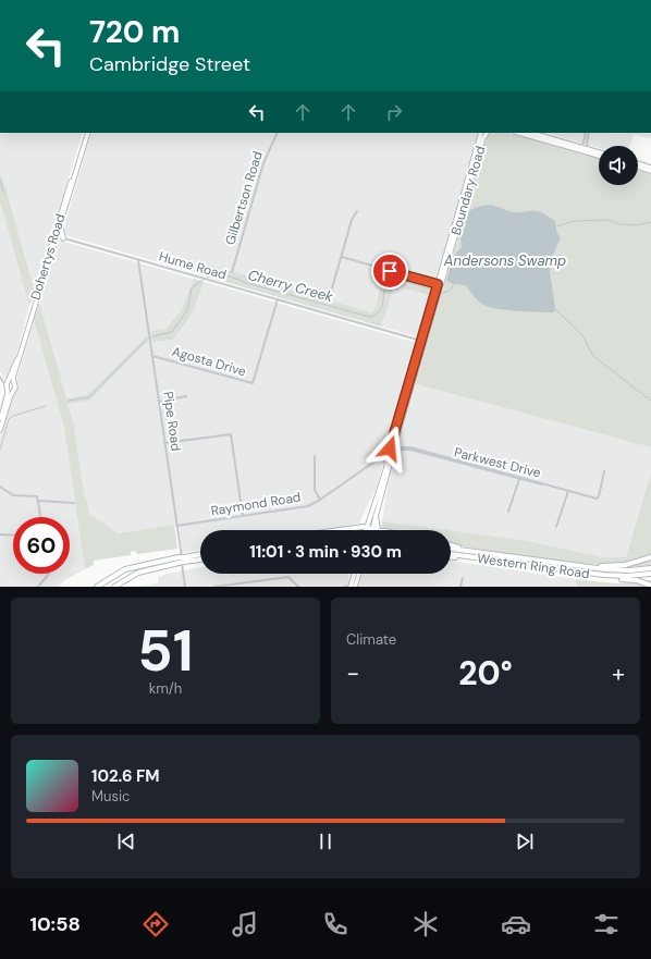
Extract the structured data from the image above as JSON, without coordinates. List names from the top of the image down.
{
  "streets": {
    "highway": ["Western Ring Road"],
    "main road": ["Boundary Road", "Dohertys Road"],
    "street": [
      "Gilbertson Road",
      "Hume Road",
      "Agosta Drive",
      "Pipe Road",
      "Parkwest Drive",
      "Raymond Road"
    ]
  },
  "crossings": [
    ["Boundary Road", "Hume Road"],
    ["Boundary Road", "Parkwest Drive"],
    ["Boundary Road", "Raymond Road"],
    ["Dohertys Road", "Hume Road"],
    ["Hume Road", "Agosta Drive"],
    ["Hume Road", "Pipe Road"],
    ["Agosta Drive", "Pipe Road"],
    ["Pipe Road", "Raymond Road"],
    ["Parkwest Drive", "Raymond Road"]
  ],
  "water": ["Andersons Swamp", "Cherry Creek"],
  "page": {
    "turn": ["720 m", "Cambridge Street"],
    "limit": "60",
    "trip": "11:01 · 3 min · 930 m",
    "tile": [
      ["51", "km/h"],
      "Climate"
    ],
    "heat": ["−", "20°", "+"],
    "song": ["102.6 FM", "Music"],
    "tabs": "10:58"
  }
}
